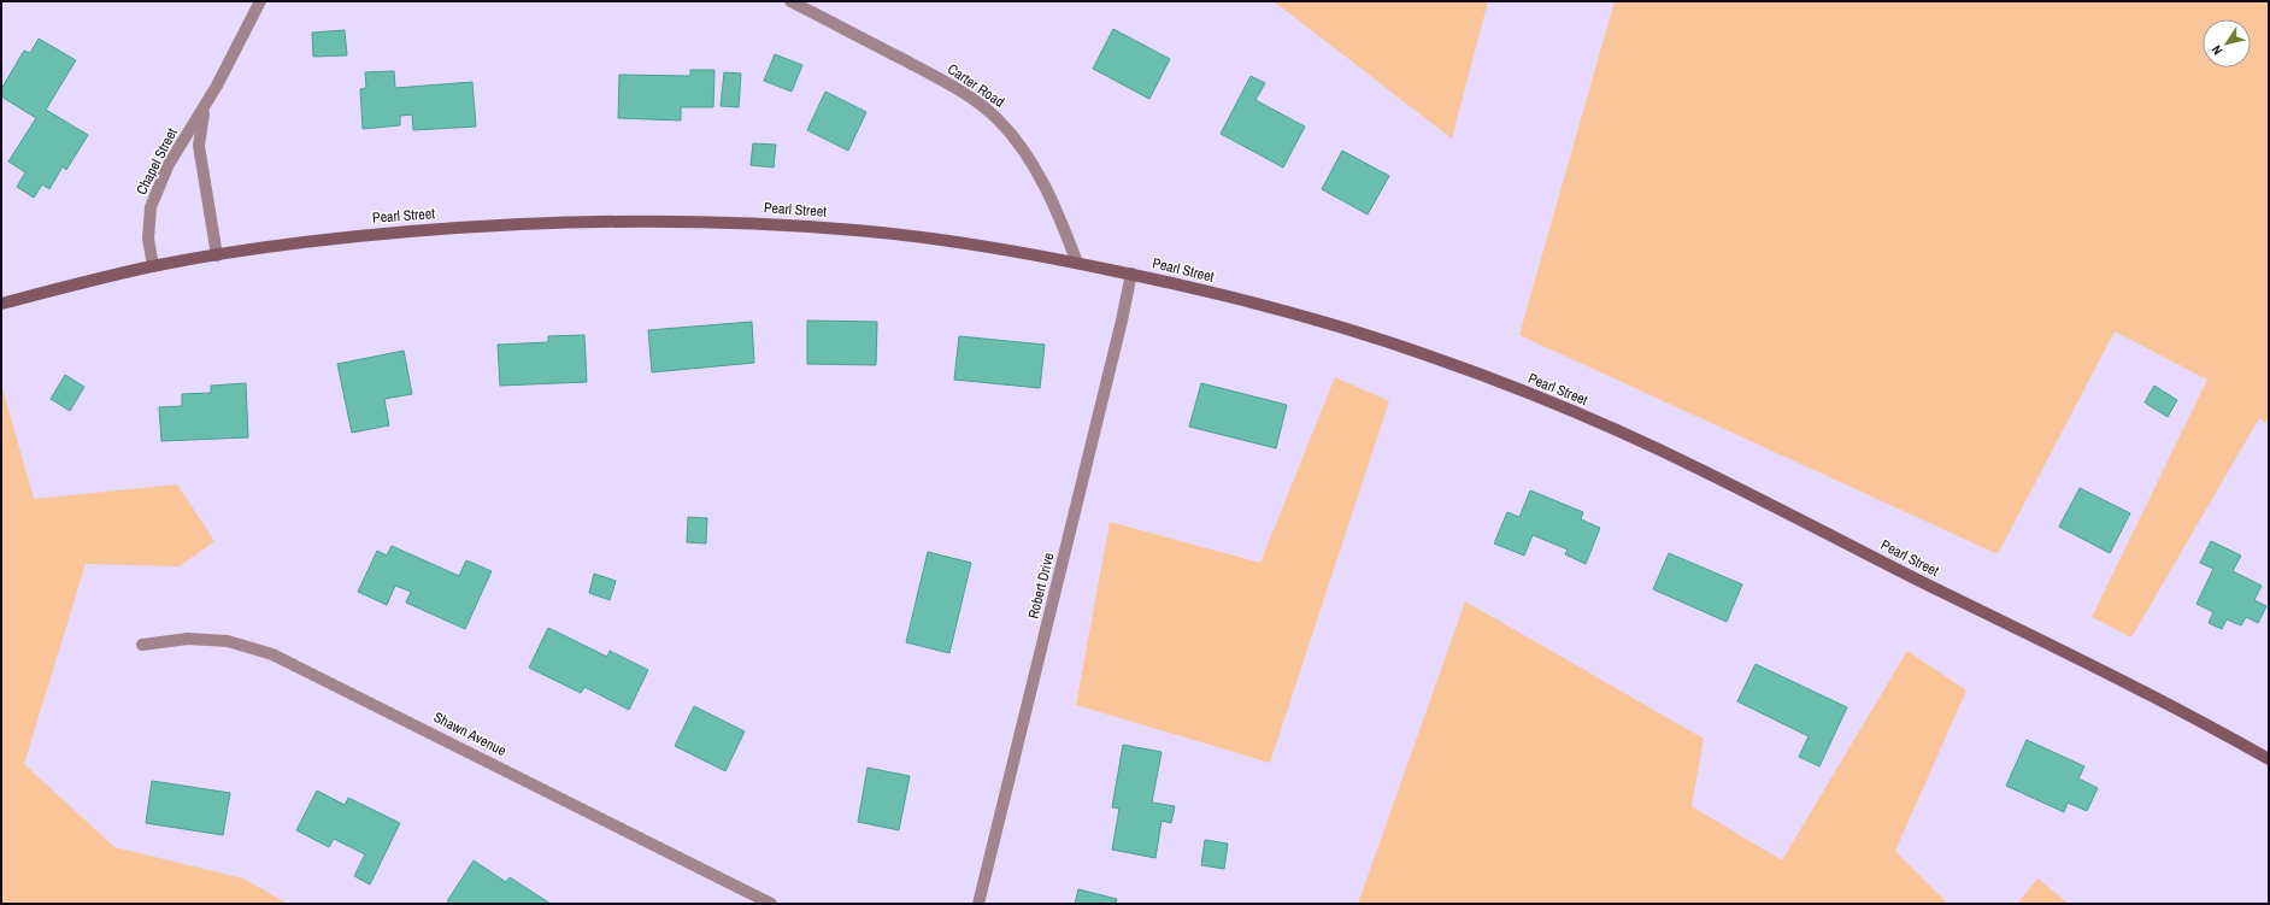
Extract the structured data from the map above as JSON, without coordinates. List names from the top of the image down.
{
  "streets": {
    "main road": ["Pearl Street"],
    "street": [
      "Carter Road",
      "Chapel Street",
      "Robert Drive",
      "Shawn Avenue"
    ]
  },
  "crossings": [
    ["Carter Road", "Pearl Street"],
    ["Chapel Street", "Pearl Street"],
    ["Pearl Street", "Robert Drive"]
  ],
  "north": "bottom left"
}
